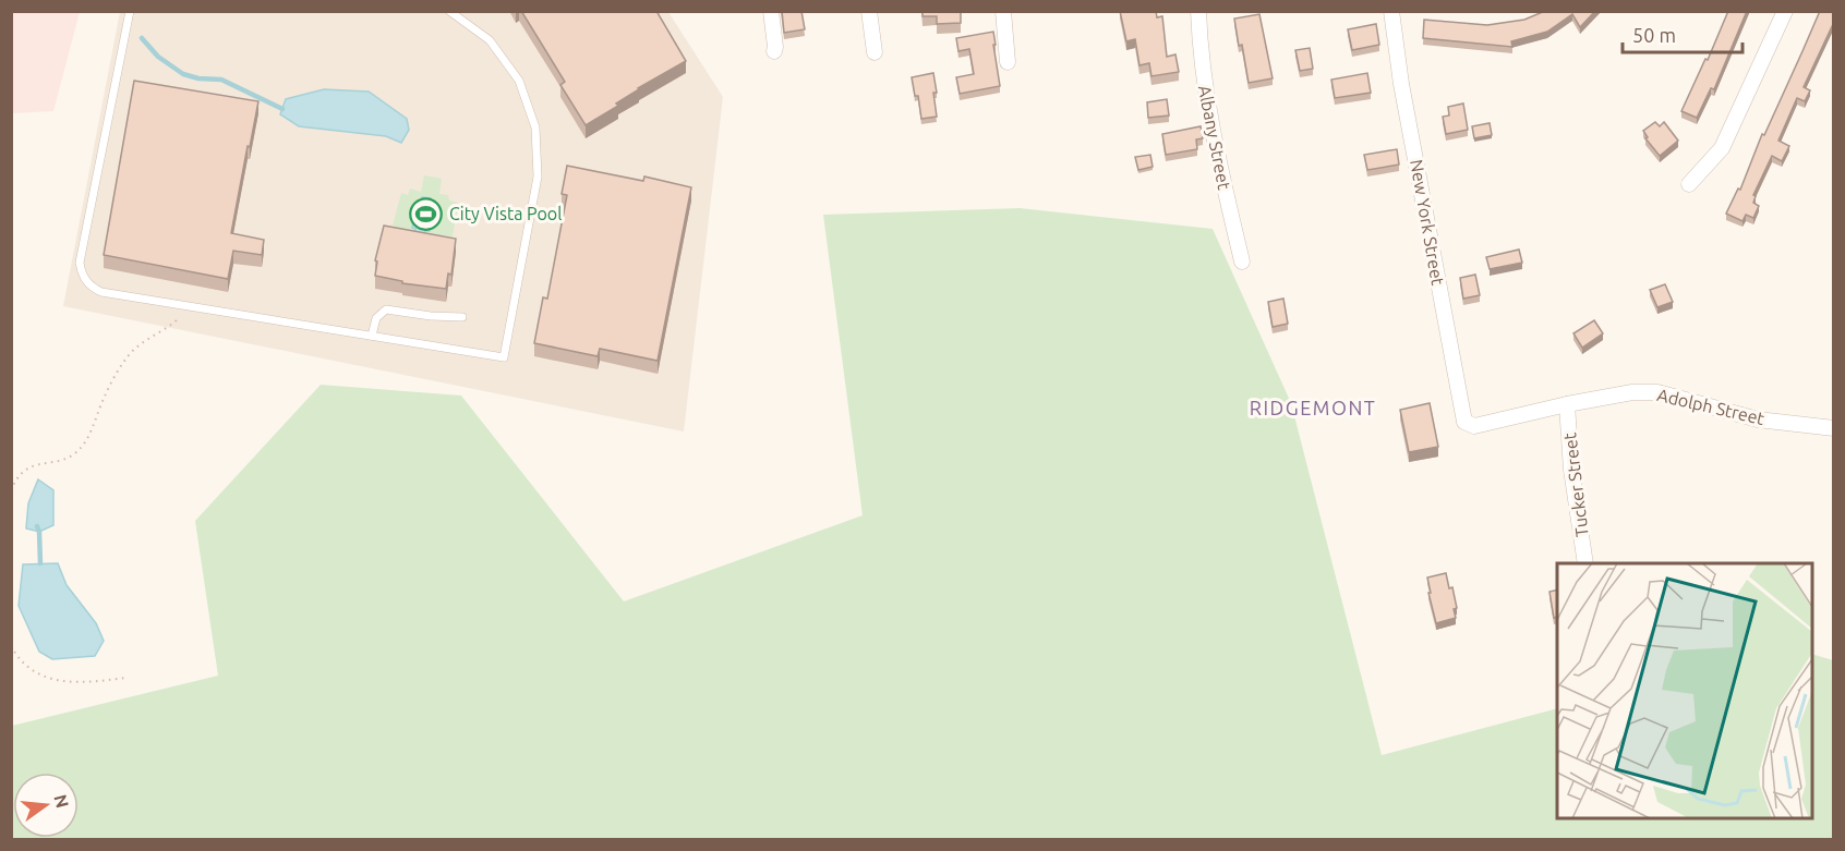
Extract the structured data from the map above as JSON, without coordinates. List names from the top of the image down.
{
  "streets": {
    "street": [
      "Albany Street",
      "New York Street",
      "Adolph Street",
      "Tucker Street"
    ]
  },
  "crossings": [
    ["New York Street", "Adolph Street"],
    ["Adolph Street", "Tucker Street"]
  ],
  "districts": ["RIDGEMONT"],
  "places": {
    "sports": ["City Vista Pool"]
  },
  "scale_bar": "50 m",
  "north": "right"
}
